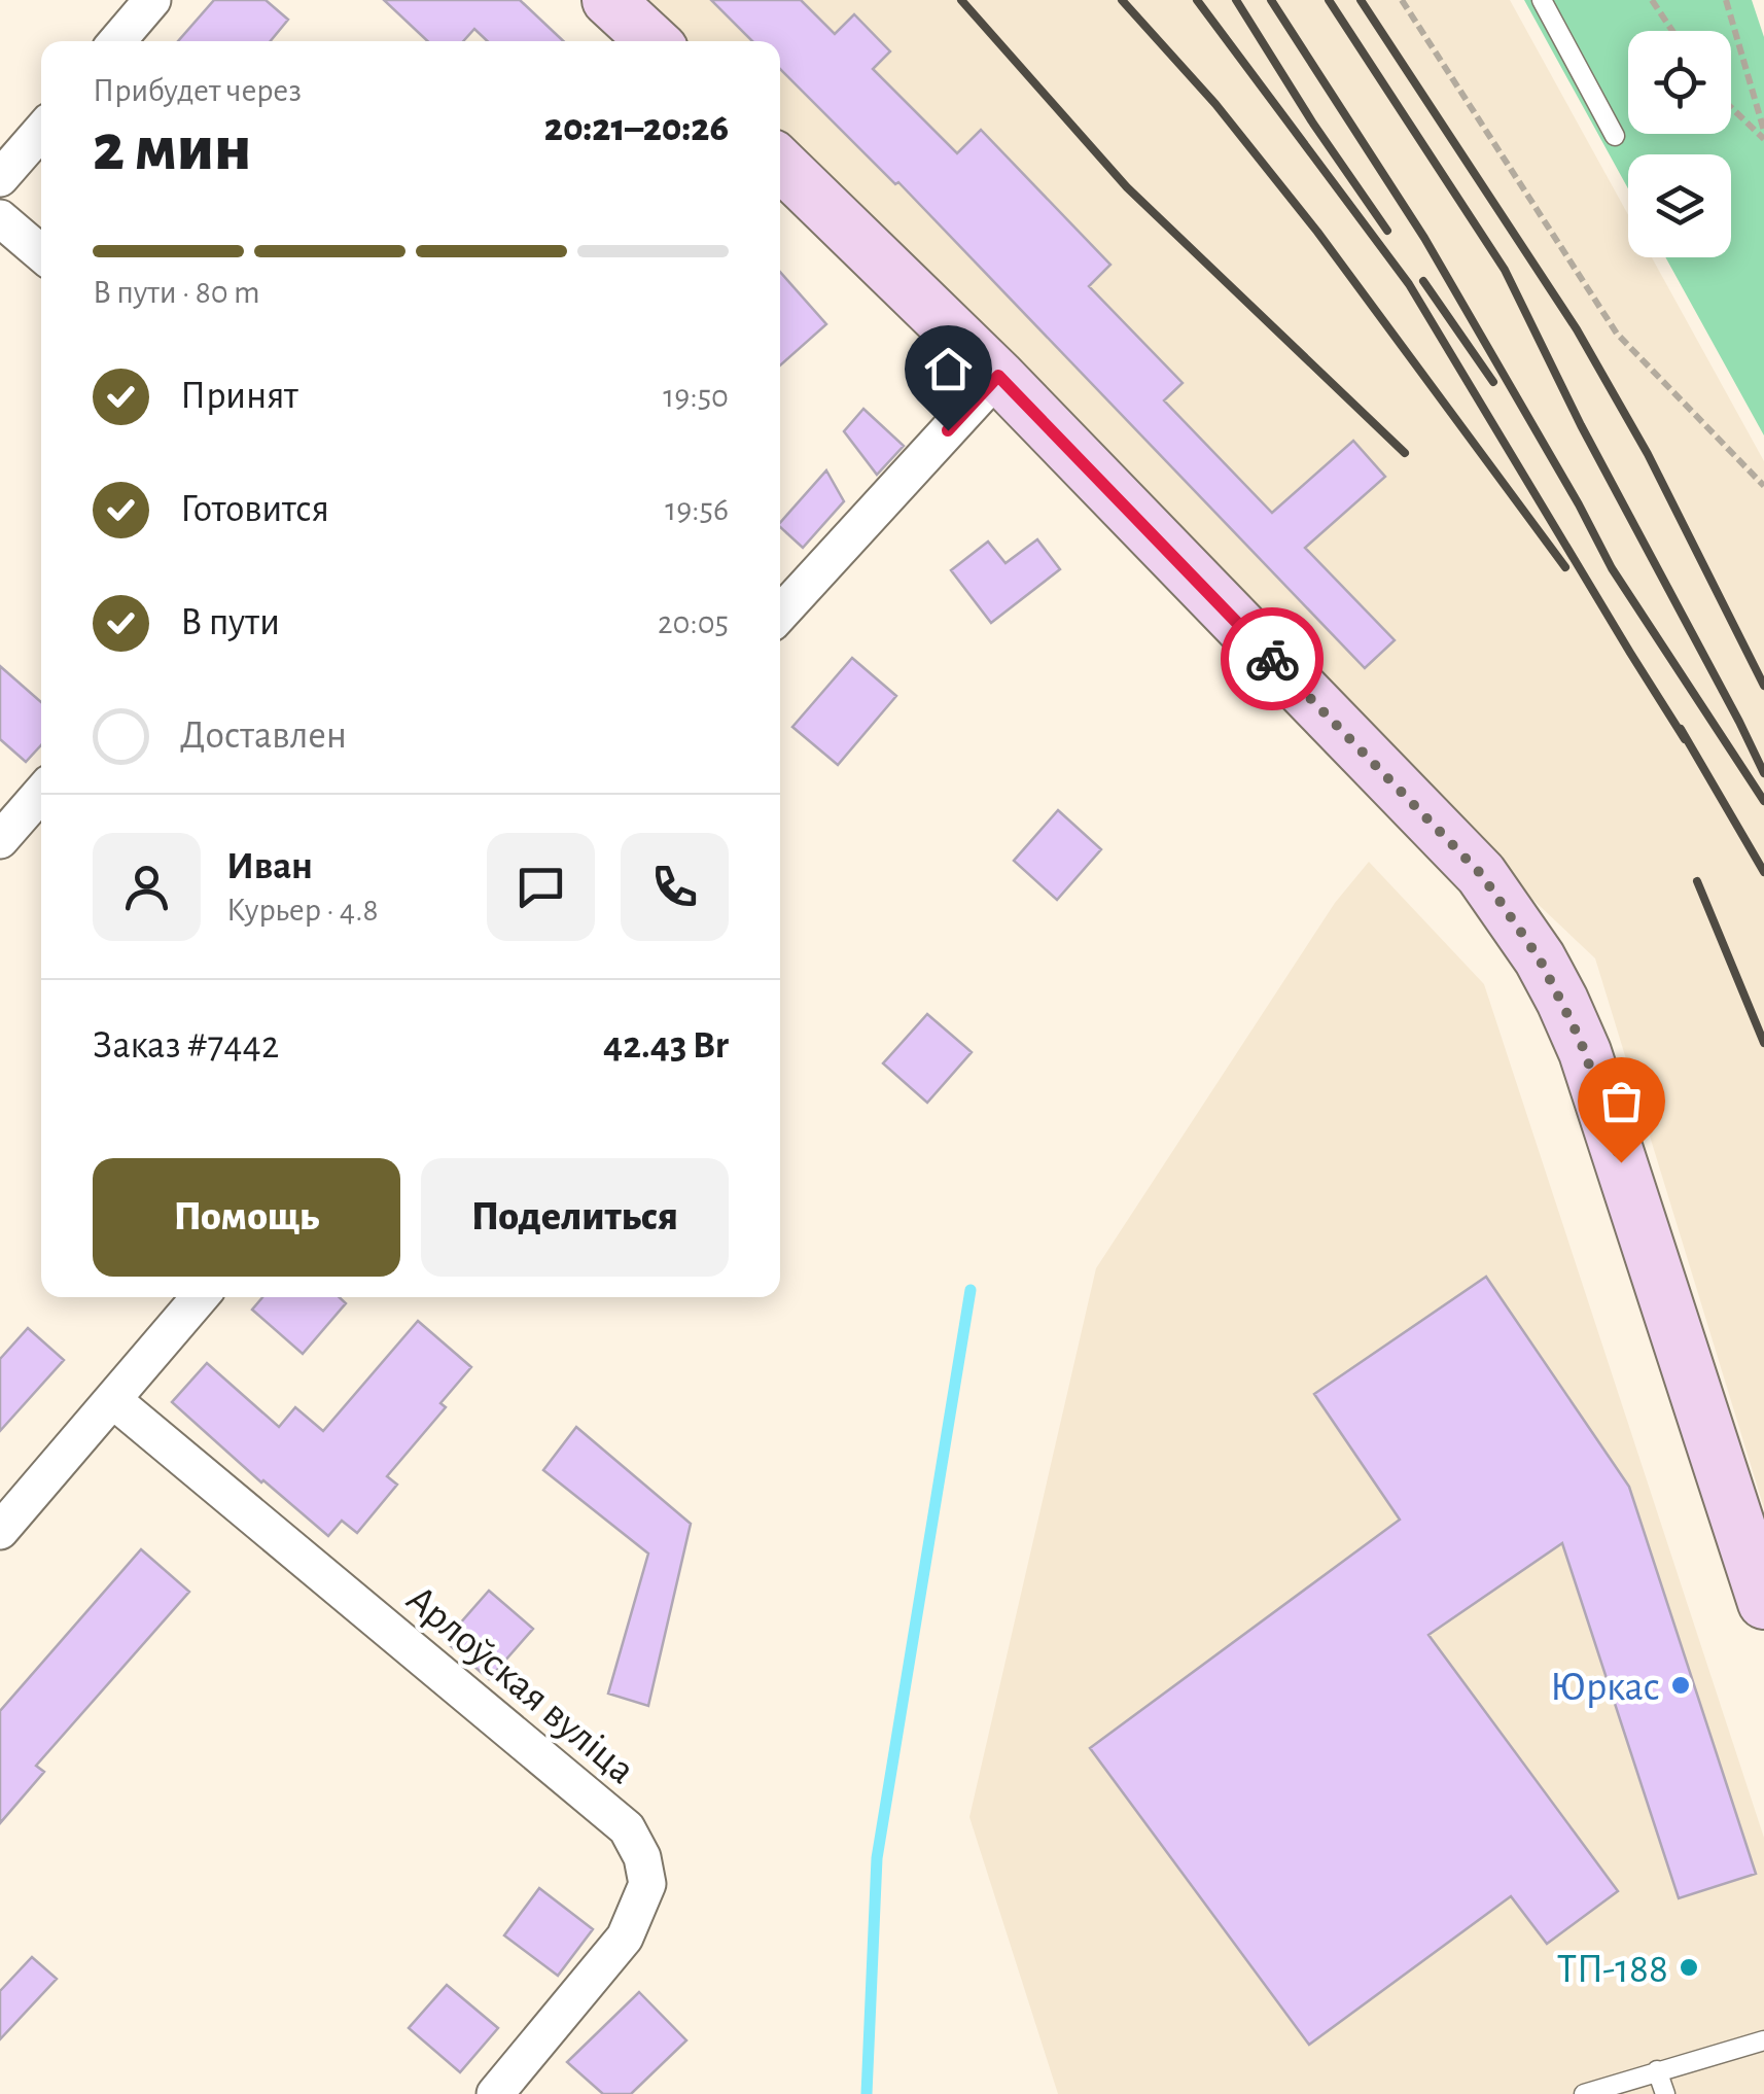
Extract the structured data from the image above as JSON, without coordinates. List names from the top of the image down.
{
  "streets": {
    "street": ["Арлоўская вуліца"]
  },
  "places": ["Юркас", "ТП-188"],
  "page": {
    "heading": ["2 мин", "Прибудет через", "20:21–20:26"],
    "panel": [
      "Иван",
      "Курьер · 4.8",
      "Заказ #7442",
      "42.43 Br"
    ],
    "bar": "В пути · 80 m",
    "list": [
      ["Принят", "19:50"],
      ["Готовится", "19:56"],
      ["В пути", "20:05"],
      "Доставлен"
    ],
    "buttons": ["Помощь", "Поделиться"]
  }
}
